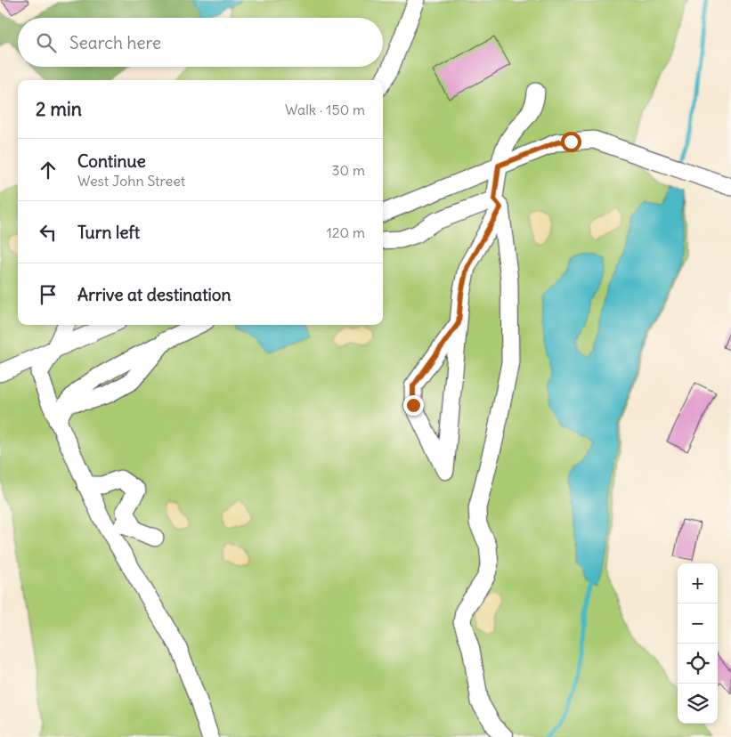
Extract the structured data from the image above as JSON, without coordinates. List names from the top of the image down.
{
  "page": {
    "search": "Search here",
    "heading": ["2 min", "Walk · 150 m"],
    "list": [
      ["Continue", "West John Street", "30 m"],
      ["Turn left", "120 m"],
      "Arrive at destination"
    ],
    "map_buttons": ["+", "−"]
  }
}
